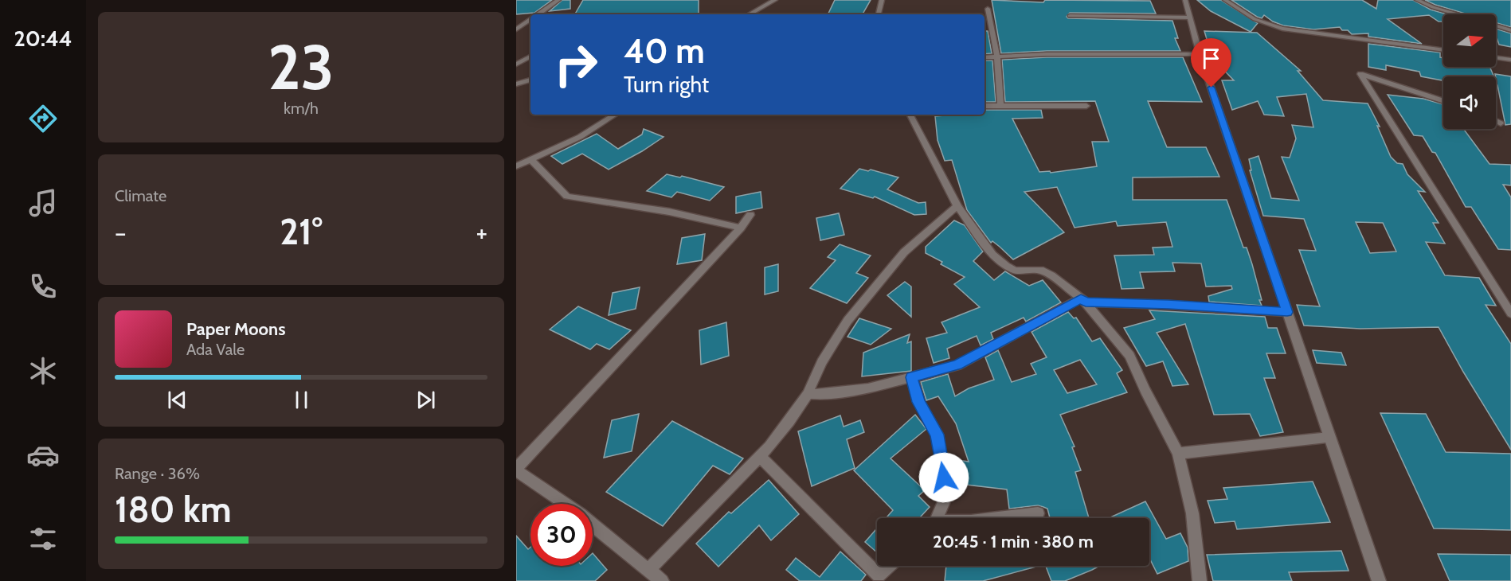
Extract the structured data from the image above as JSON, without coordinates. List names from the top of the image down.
{
  "north": "right",
  "page": {
    "tabs": "20:44",
    "tile": [
      ["23", "km/h"],
      "Climate",
      ["Range · 36%", "180 km"]
    ],
    "turn": ["40 m", "Turn right"],
    "heat": ["−", "21°", "+"],
    "song": ["Paper Moons", "Ada Vale"],
    "limit": "30",
    "trip": "20:45 · 1 min · 380 m"
  }
}
